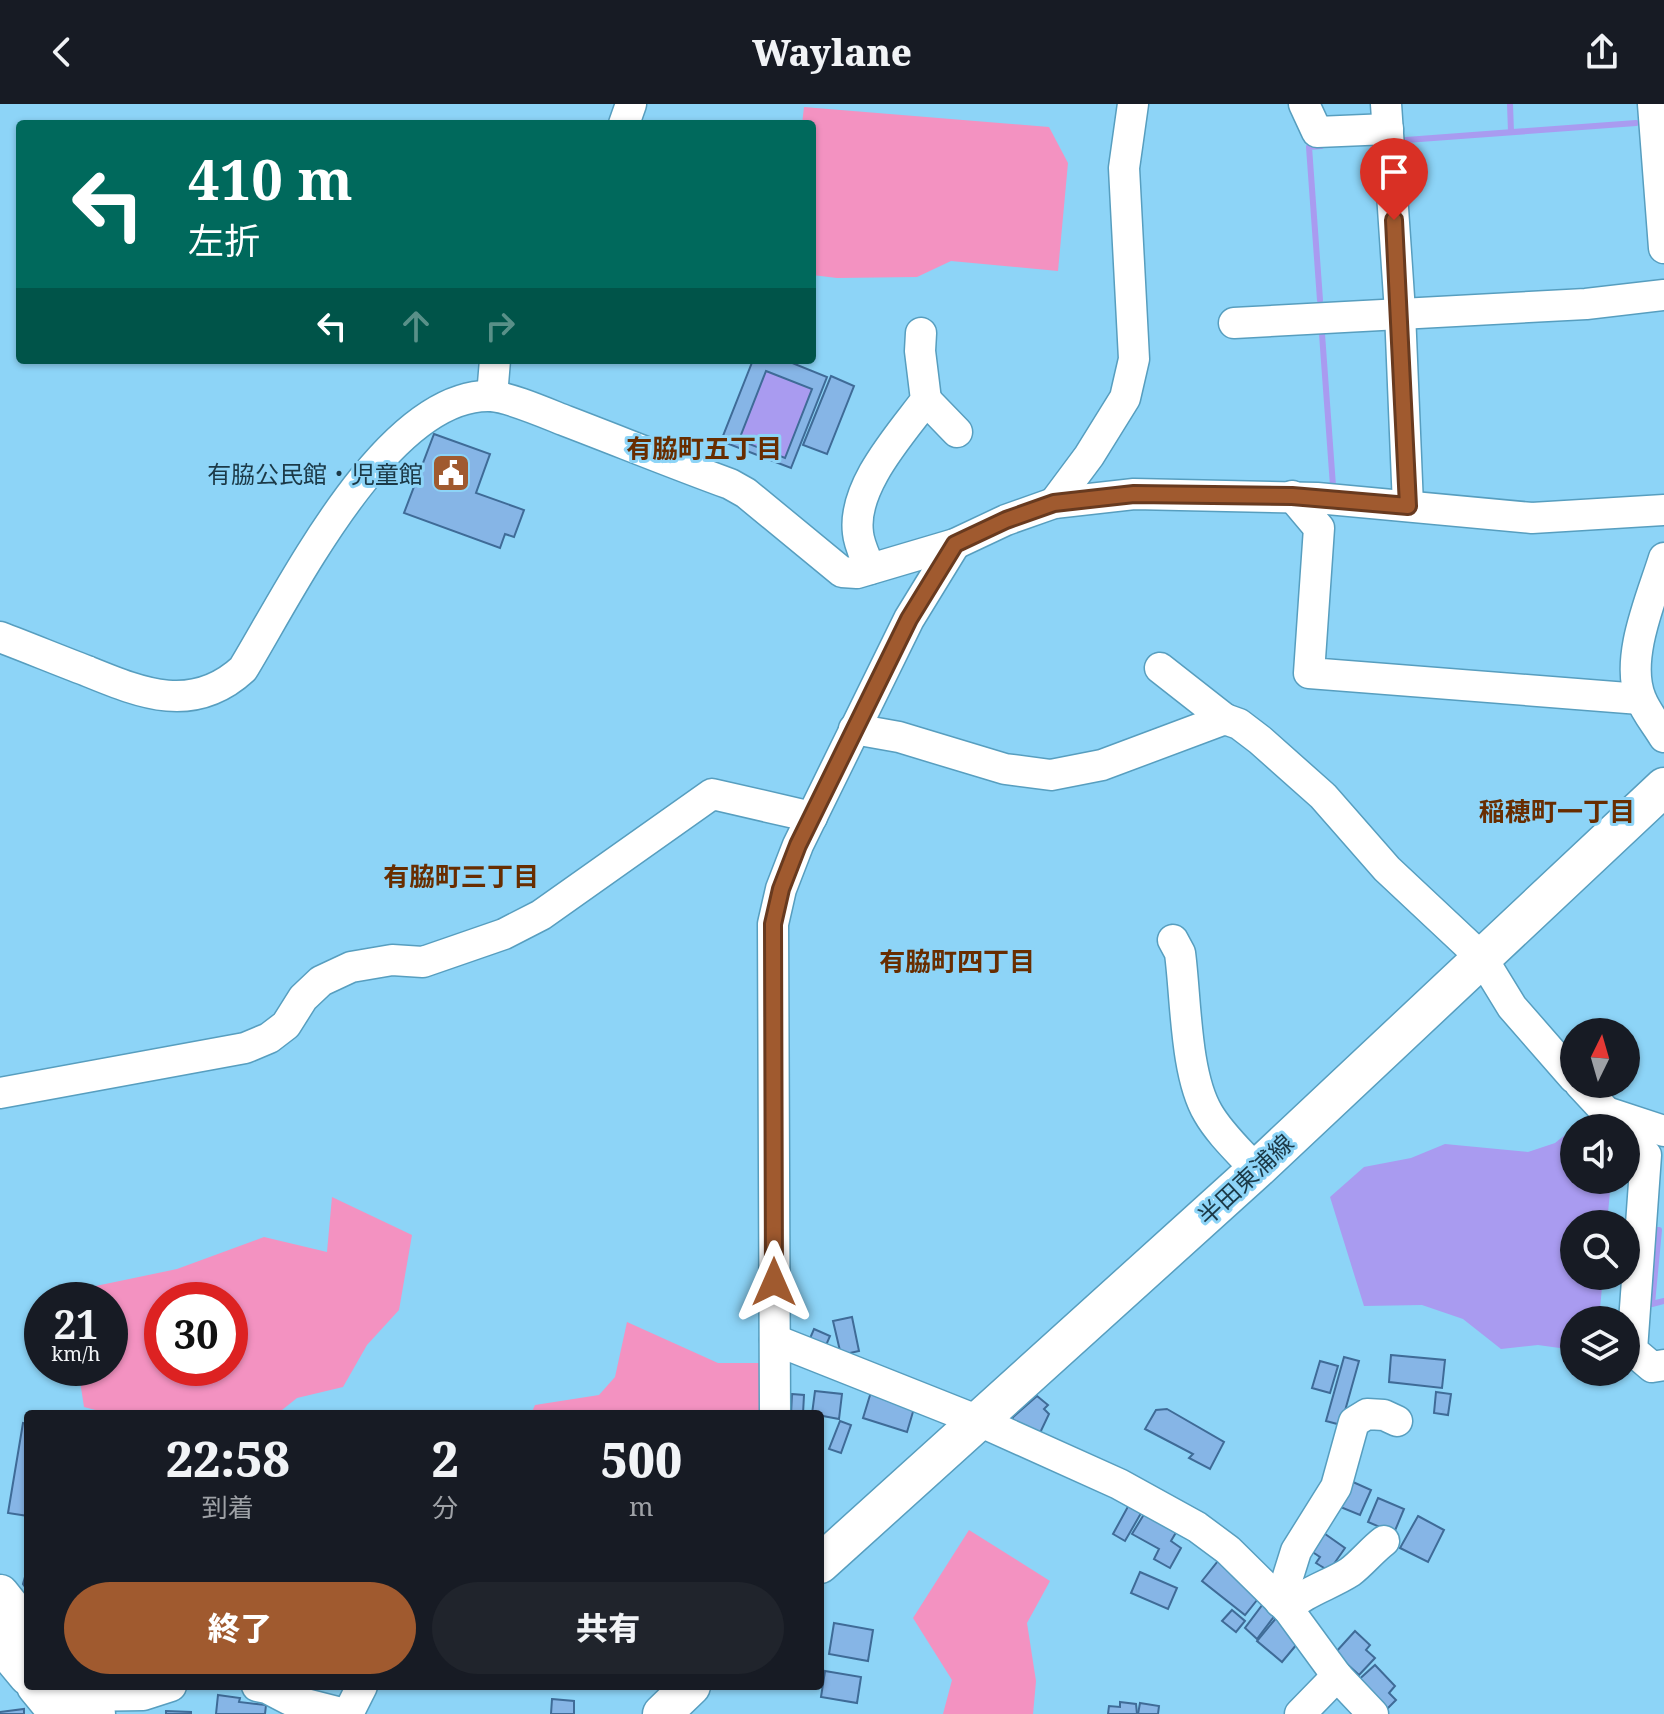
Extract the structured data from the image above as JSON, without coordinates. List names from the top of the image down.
{
  "streets": {
    "main road": ["半田東浦線"]
  },
  "districts": [
    "有脇町五丁目",
    "稲穂町一丁目",
    "有脇町三丁目",
    "有脇町四丁目"
  ],
  "places": {
    "public building": ["有脇公民館・児童館"]
  },
  "north": "top",
  "page": {
    "header": "Waylane",
    "turn": ["410 m", "左折"],
    "speed": "21 km/h",
    "limit": "30",
    "eta": [
      "22:58",
      "到着",
      "2",
      "分",
      "500",
      "m"
    ],
    "buttons": ["終了", "共有"]
  }
}
